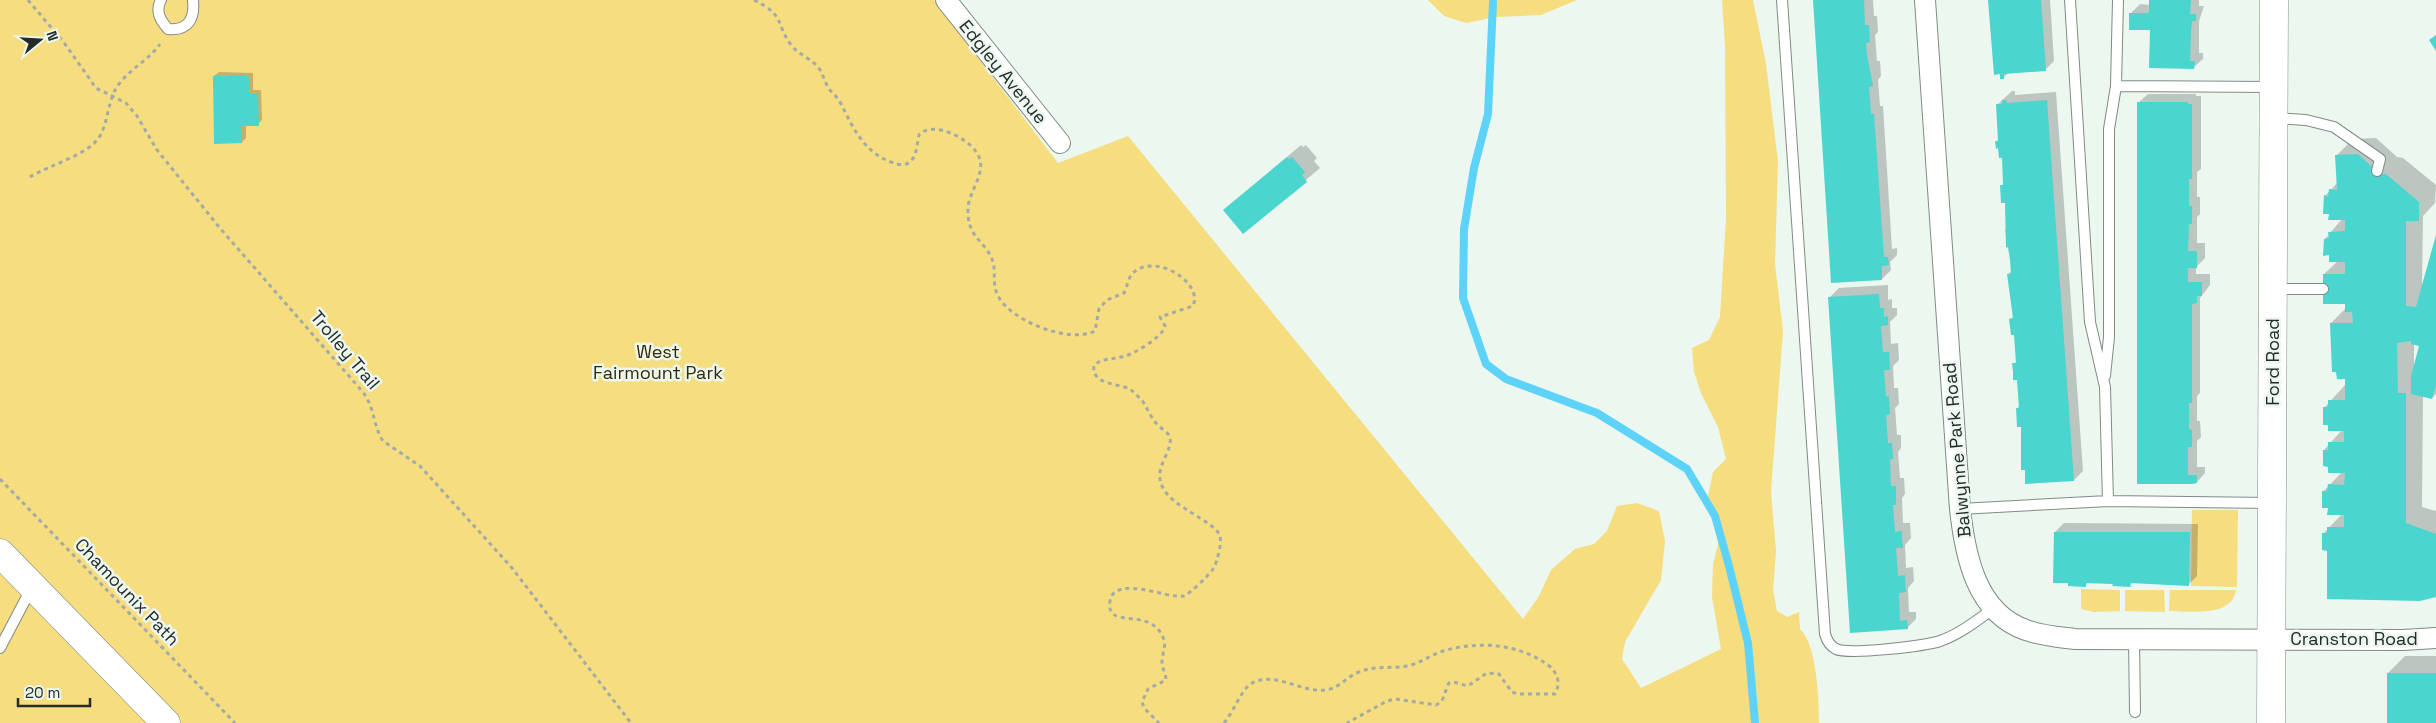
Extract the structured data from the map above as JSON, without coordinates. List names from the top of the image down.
{
  "streets": {
    "main road": ["Ford Road"],
    "street": ["Edgley Avenue", "Balwynne Park Road", "Cranston Road"],
    "path": ["Trolley Trail", "Chamounix Path"]
  },
  "crossings": [
    ["Ford Road", "Balwynne Park Road"],
    ["Ford Road", "Cranston Road"],
    ["Balwynne Park Road", "Cranston Road"]
  ],
  "parks": ["West Fairmount Park"],
  "scale_bar": "20 m",
  "north": "right"
}
